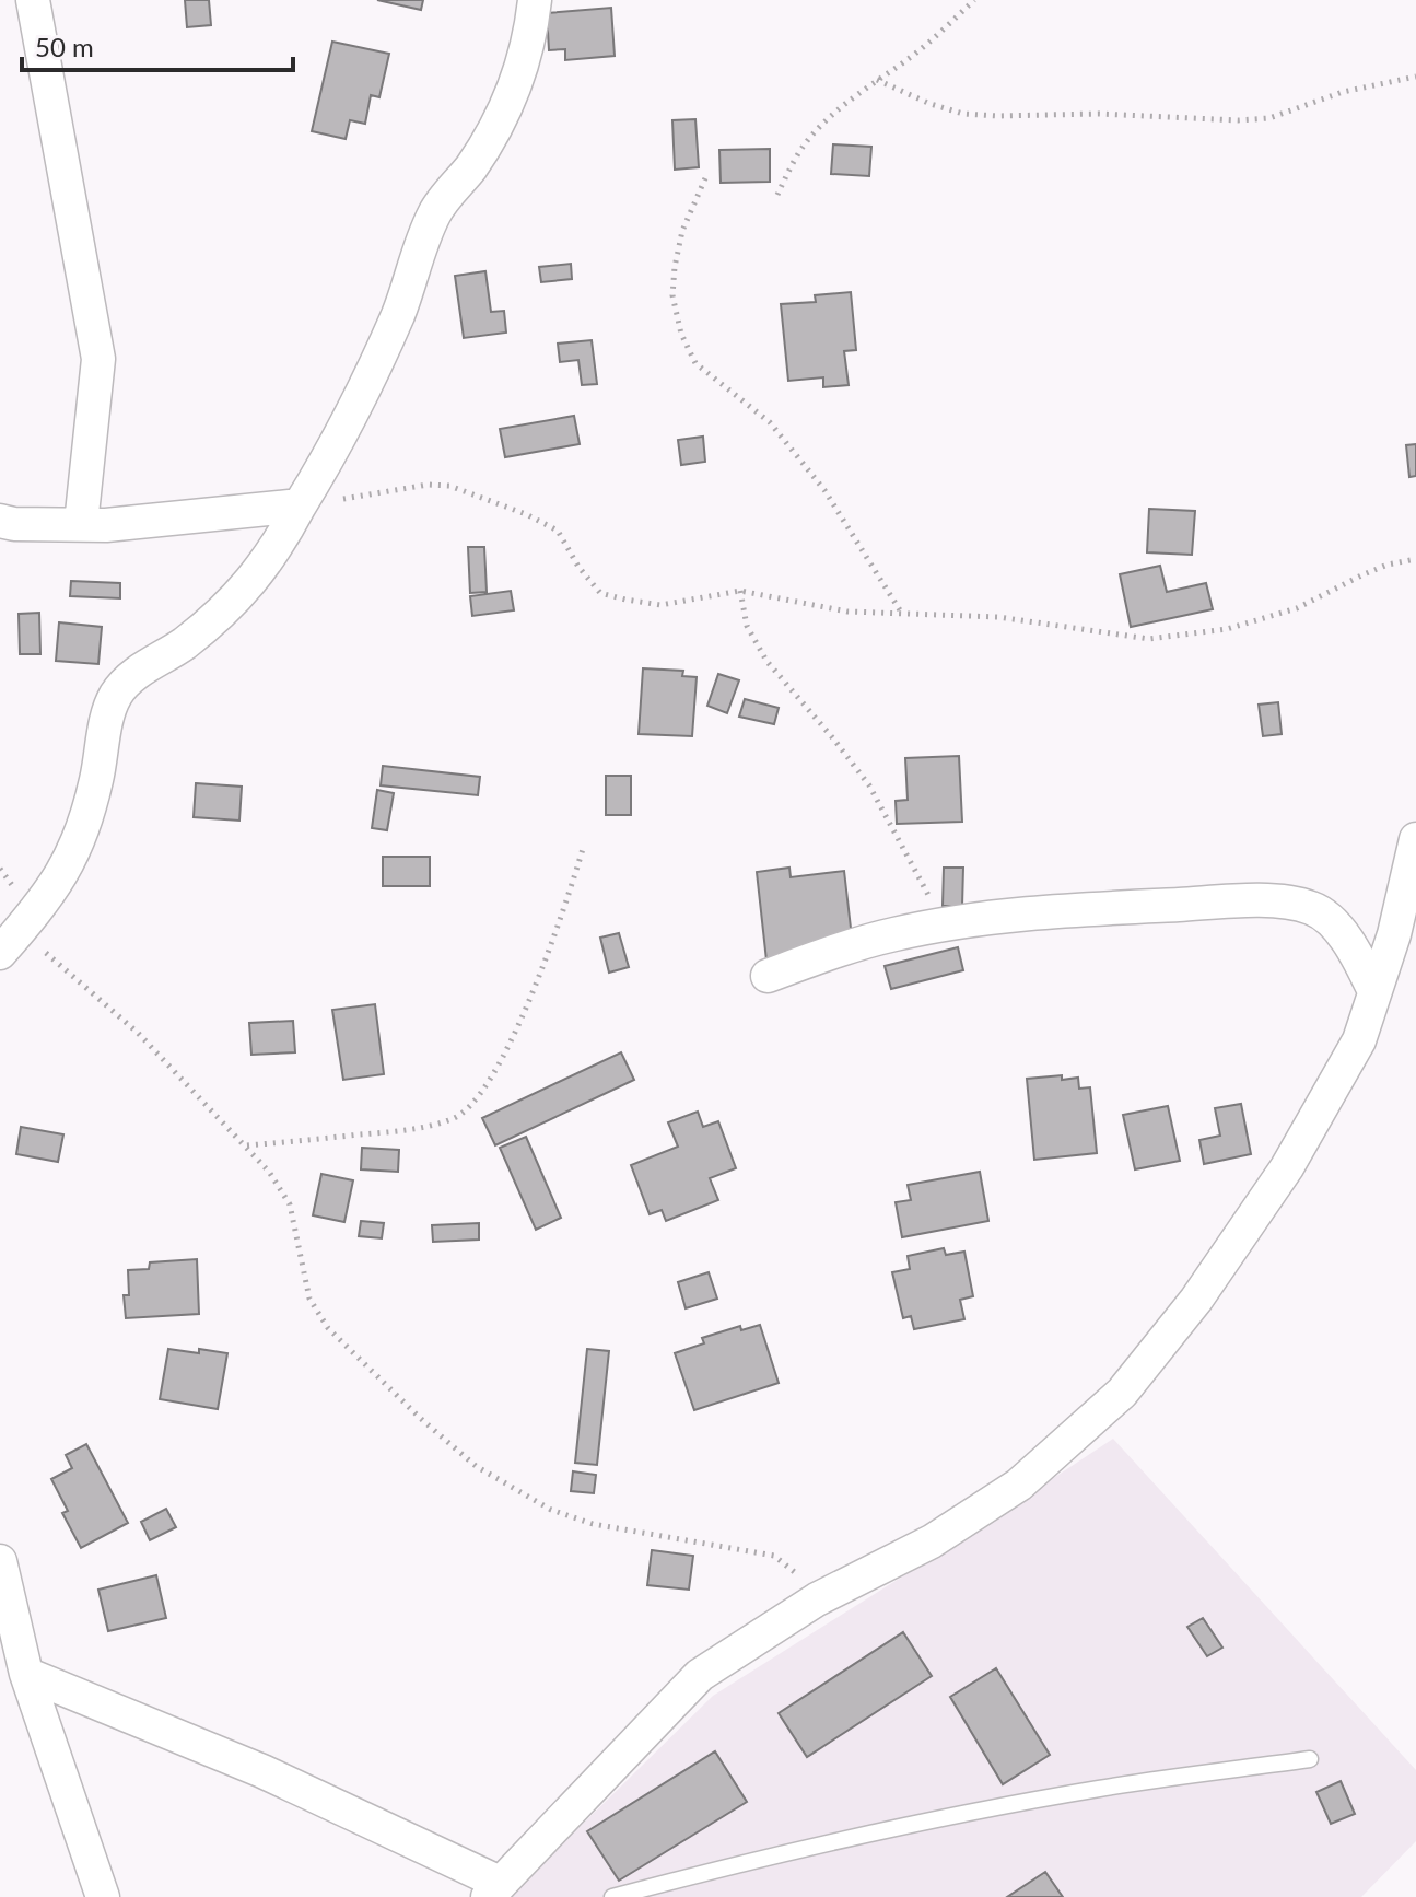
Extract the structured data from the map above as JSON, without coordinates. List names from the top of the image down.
{
  "scale_bar": "50 m"
}
